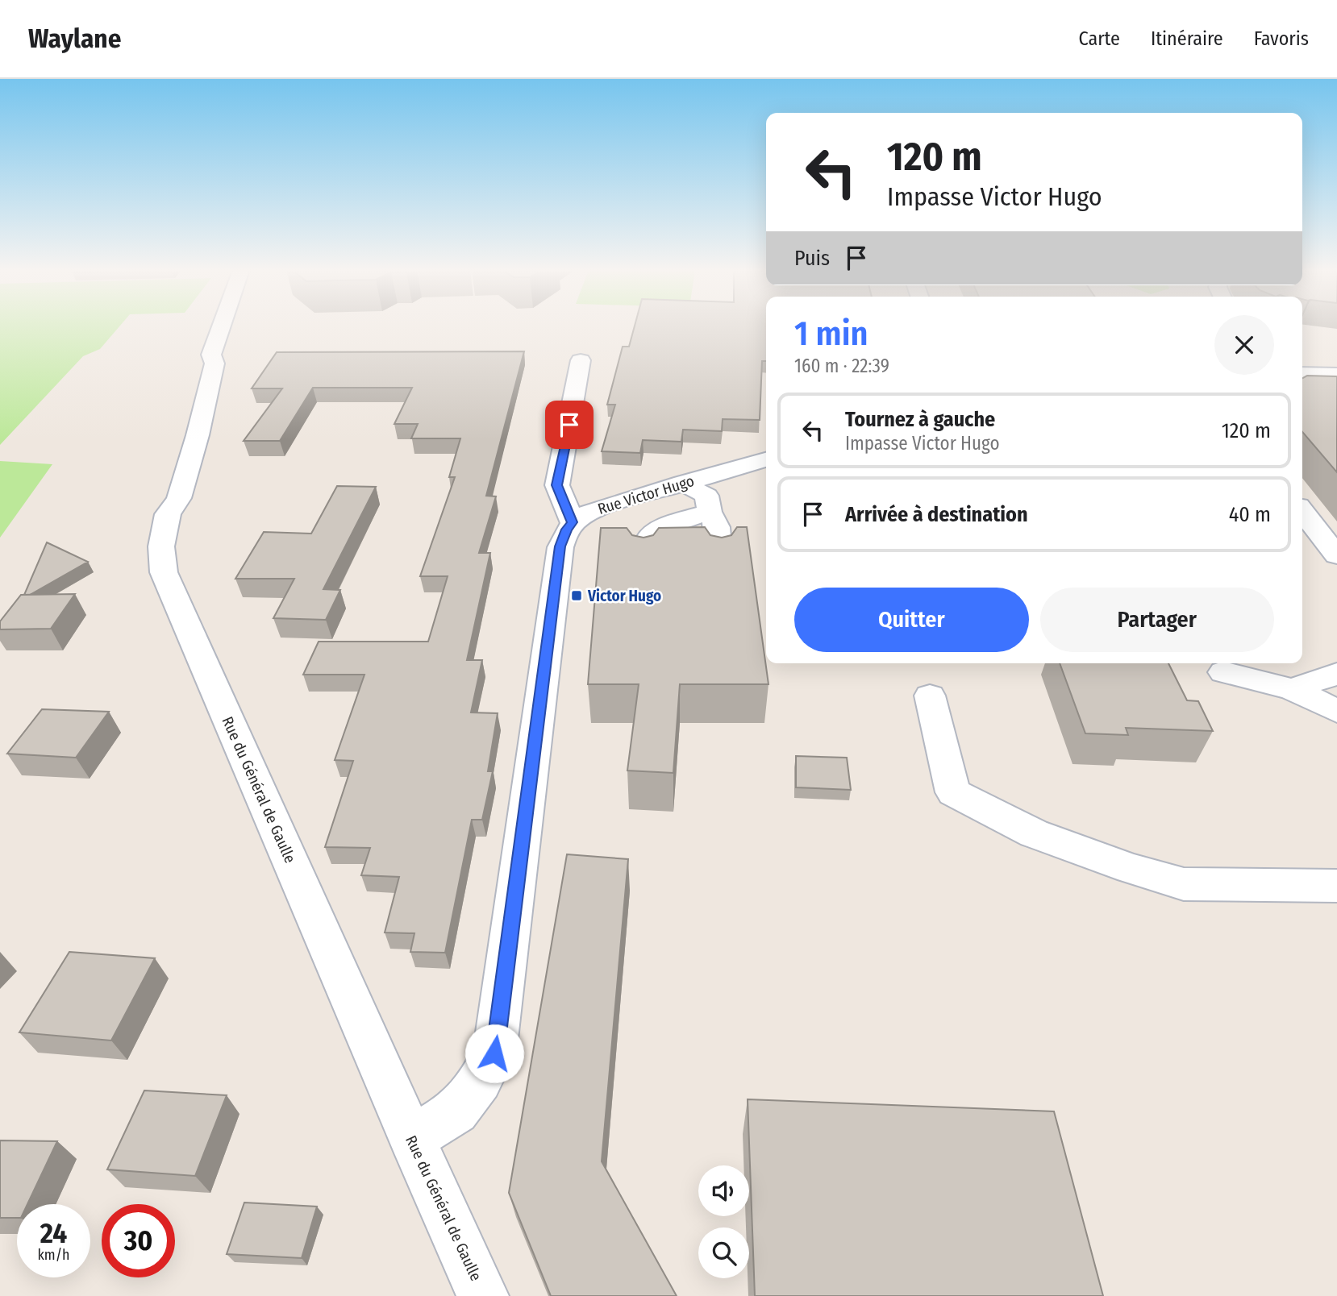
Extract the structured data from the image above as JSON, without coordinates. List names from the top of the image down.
{
  "streets": {
    "street": ["Rue Victor Hugo", "Rue du Général de Gaulle"]
  },
  "places": {
    "transit": ["Victor Hugo"]
  },
  "page": {
    "header": "Waylane",
    "nav": ["Carte", "Itinéraire", "Favoris"],
    "turn": ["120 m", "Impasse Victor Hugo"],
    "then": "Puis",
    "heading": ["1 min", "160 m · 22:39"],
    "list": [
      {
        "name": "Tournez à gauche",
        "note": "Impasse Victor Hugo",
        "value": "120 m"
      },
      {
        "name": "Arrivée à destination",
        "value": "40 m"
      }
    ],
    "buttons": ["Quitter", "Partager"],
    "speed": "24 km/h",
    "limit": "30"
  }
}
